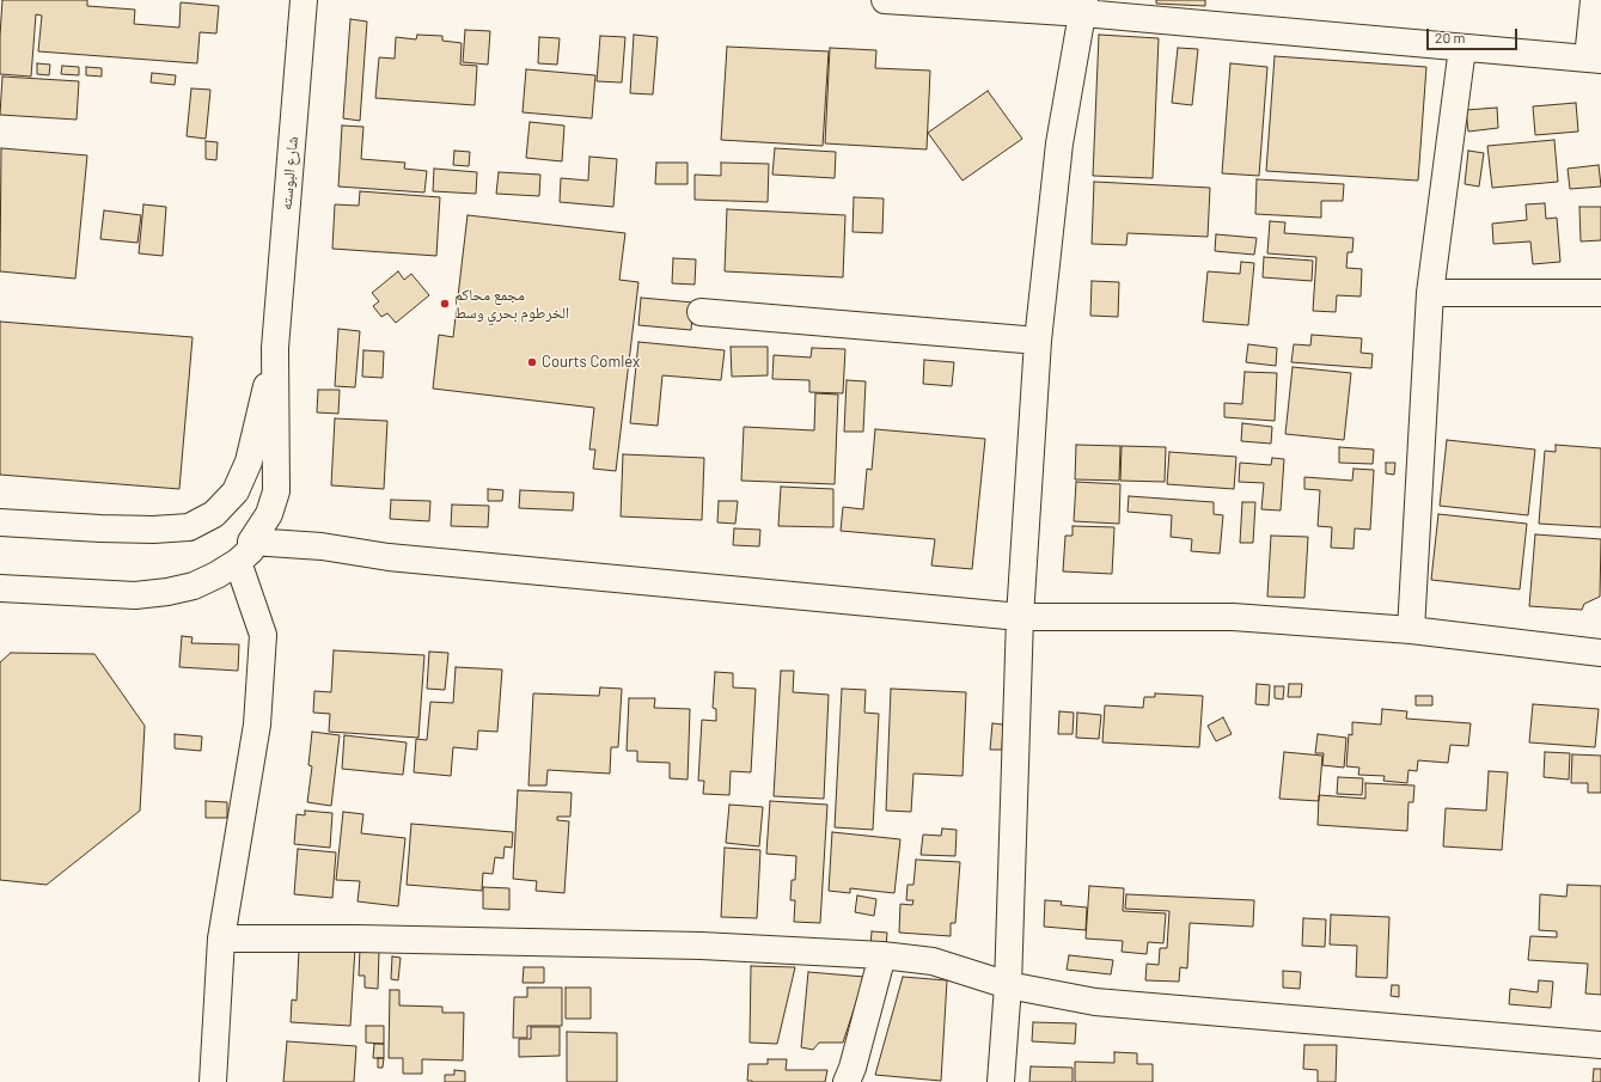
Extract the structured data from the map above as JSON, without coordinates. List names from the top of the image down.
{
  "streets": {
    "street": ["شارع البوسته"]
  },
  "places": ["مجمع محاكم الخرطوم بحري وسط", "Courts Comlex"],
  "scale_bar": "20 m"
}
